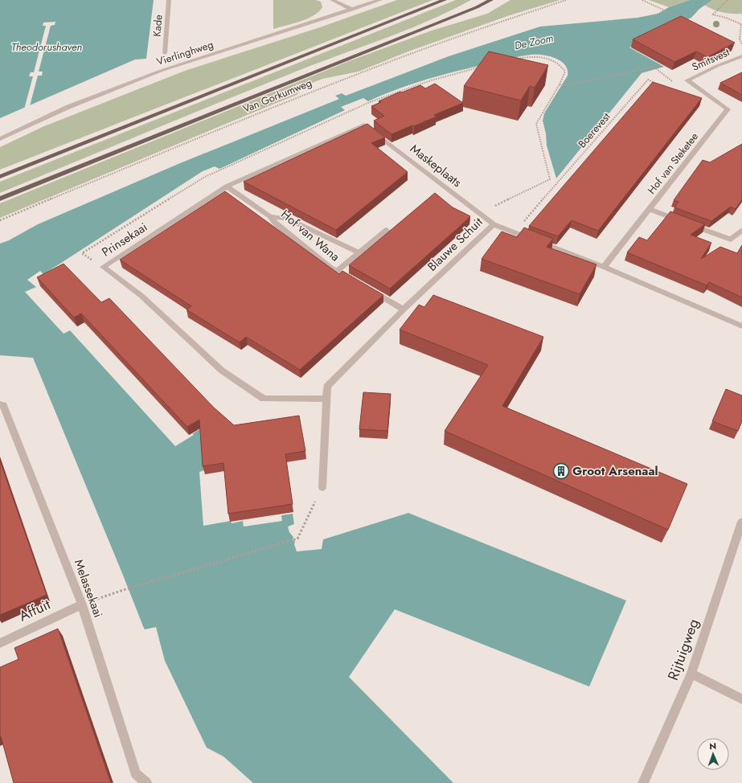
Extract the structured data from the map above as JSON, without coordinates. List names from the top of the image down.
{
  "streets": {
    "main road": ["Van Gorkumweg"],
    "street": [
      "Kade",
      "Vierlinghweg",
      "Smitsvest",
      "Hof van Steketee",
      "Maskeplaats",
      "Hof van Wana",
      "Prinsekaai",
      "Blauwe Schuit",
      "Melassekaai",
      "Affuit",
      "Rijtuigweg"
    ],
    "path": ["Boerevest"]
  },
  "crossings": [
    ["Smitsvest", "Hof van Steketee"],
    ["Boerevest", "Blauwe Schuit"],
    ["Hof van Steketee", "Blauwe Schuit"],
    ["Maskeplaats", "Prinsekaai"],
    ["Maskeplaats", "Blauwe Schuit"],
    ["Hof van Wana", "Prinsekaai"],
    ["Prinsekaai", "Blauwe Schuit"],
    ["Melassekaai", "Affuit"]
  ],
  "water": ["De Zoom", "Theodorushaven"],
  "places": {
    "building": ["Groot Arsenaal"]
  },
  "north": "top"
}
